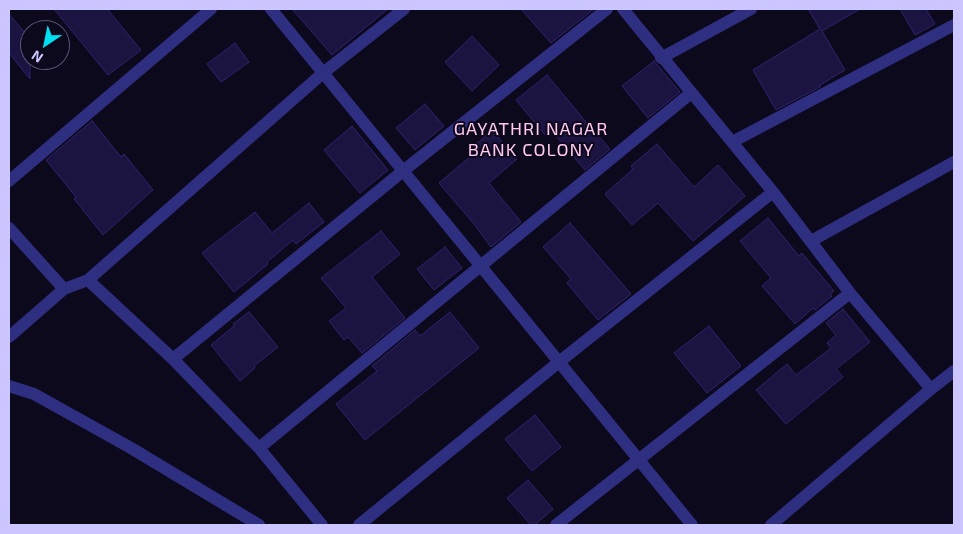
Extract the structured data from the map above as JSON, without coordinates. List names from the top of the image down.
{
  "districts": ["GAYATHRI NAGAR BANK COLONY"],
  "north": "bottom left"
}
